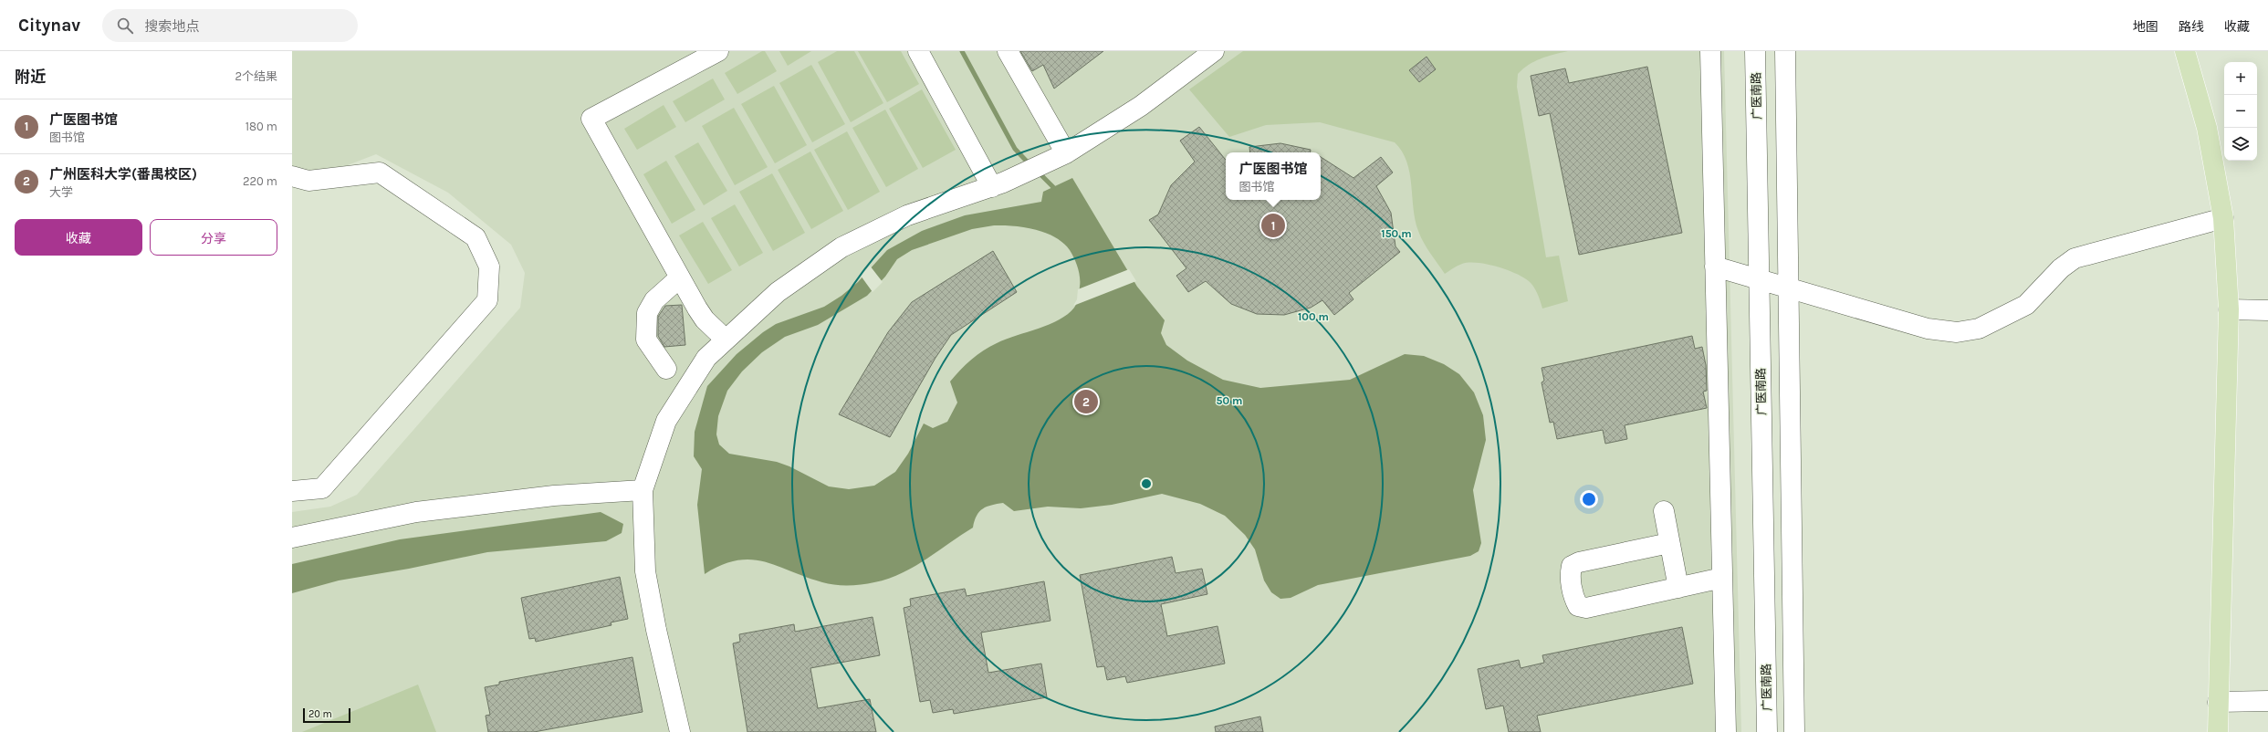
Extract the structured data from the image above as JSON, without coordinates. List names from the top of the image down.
{
  "streets": {
    "street": ["广医南路"]
  },
  "scale_bar": "20 m",
  "page": {
    "header": "Citynav",
    "search": "搜索地点",
    "nav": ["地图", "路线", "收藏"],
    "heading": ["附近", "2个结果"],
    "map_buttons": ["+", "−"],
    "list": [
      {
        "mark": "1",
        "name": "广医图书馆",
        "note": "图书馆",
        "value": "180 m"
      },
      {
        "mark": "2",
        "name": "广州医科大学(番禺校区)",
        "note": "大学",
        "value": "220 m"
      }
    ],
    "popup": ["广医图书馆", "图书馆"],
    "buttons": ["收藏", "分享"],
    "pins": ["1", "2"],
    "scale": "20 m"
  },
  "rings": ["150 m", "100 m", "50 m"]
}
